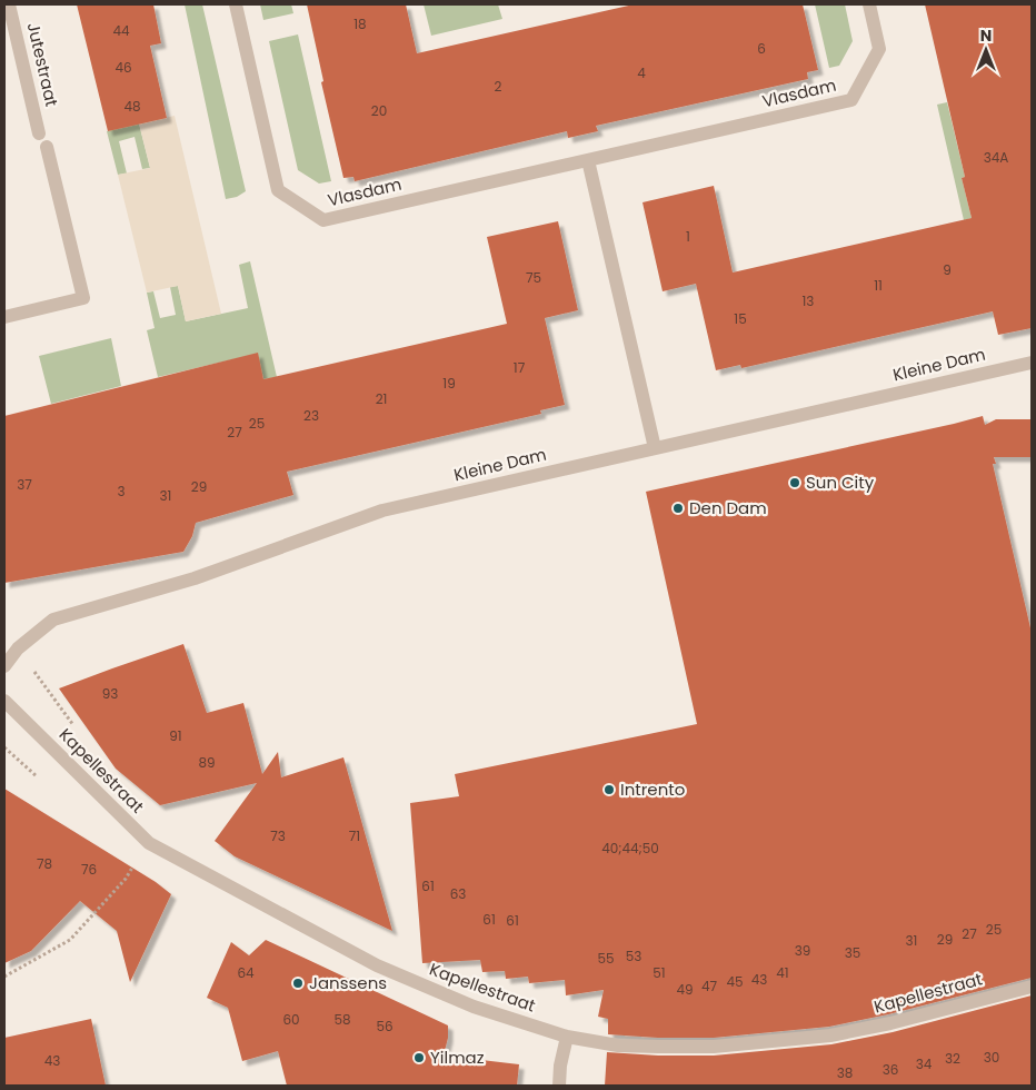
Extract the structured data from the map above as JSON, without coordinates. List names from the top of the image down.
{
  "streets": {
    "street": [
      "Jutestraat",
      "Vlasdam",
      "Kleine Dam",
      "Kapellestraat"
    ]
  },
  "places": [
    "Sun City",
    "Den Dam",
    "Intrento",
    "Janssens",
    "Yilmaz"
  ],
  "house_numbers": [
    "18",
    "44",
    "6",
    "46",
    "4",
    "2",
    "48",
    "20",
    "34A",
    "1",
    "9",
    "75",
    "11",
    "13",
    "15",
    "17",
    "19",
    "21",
    "23",
    "25",
    "27",
    "37",
    "29",
    "3",
    "31",
    "93",
    "91",
    "89",
    "73",
    "71",
    "40;44;50",
    "78",
    "76",
    "61",
    "63",
    "61",
    "61",
    "25",
    "27",
    "29",
    "31",
    "39",
    "35",
    "53",
    "55",
    "64",
    "51",
    "41",
    "43",
    "45",
    "47",
    "49",
    "60",
    "58",
    "56",
    "30",
    "32",
    "43",
    "34",
    "36",
    "38"
  ],
  "north": "top"
}
